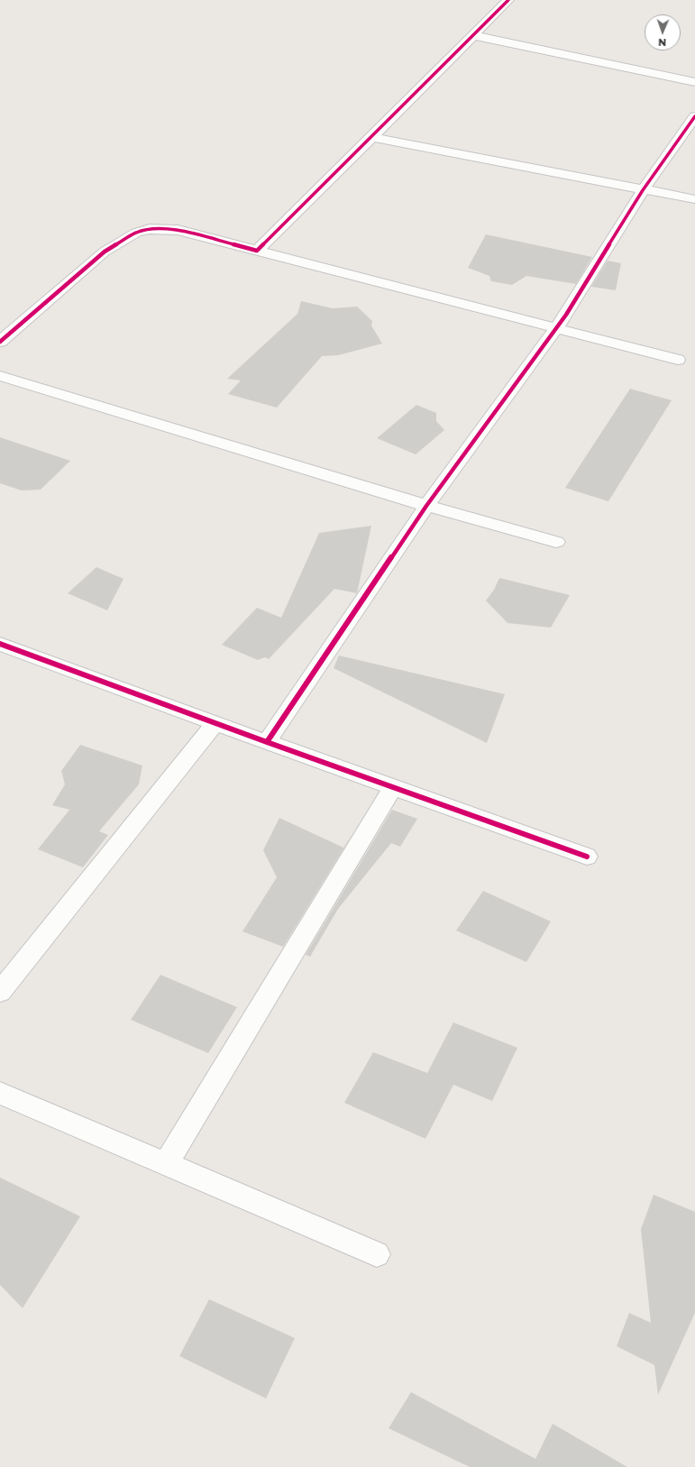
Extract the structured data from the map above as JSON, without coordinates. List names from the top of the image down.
{
  "north": "bottom"
}
